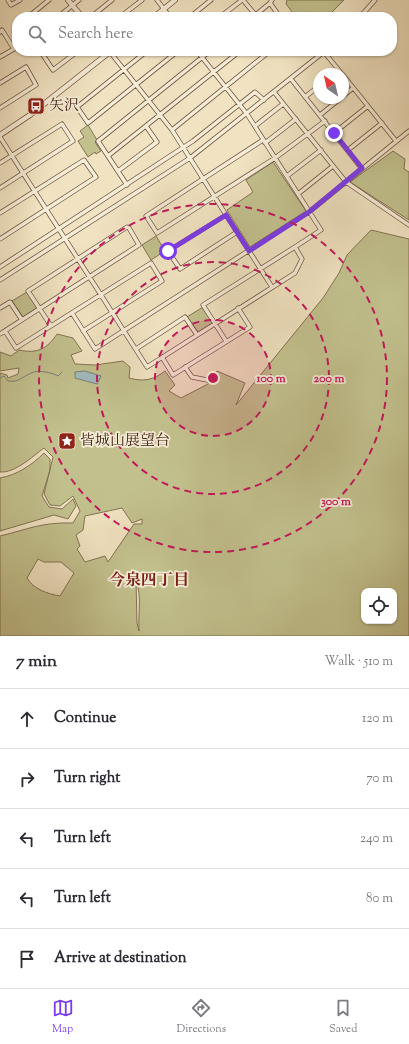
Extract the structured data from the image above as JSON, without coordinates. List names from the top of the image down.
{
  "districts": ["今泉四丁目"],
  "places": {
    "bus stop": ["矢沢"],
    "place": ["皆城山展望台"]
  },
  "north": "top left",
  "page": {
    "search": "Search here",
    "heading": ["7 min", "Walk · 510 m"],
    "list": [
      ["Continue", "120 m"],
      ["Turn right", "70 m"],
      ["Turn left", "240 m"],
      ["Turn left", "80 m"],
      "Arrive at destination"
    ],
    "nav": ["Map", "Directions", "Saved"]
  },
  "rings": ["100 m", "200 m", "300 m"]
}
